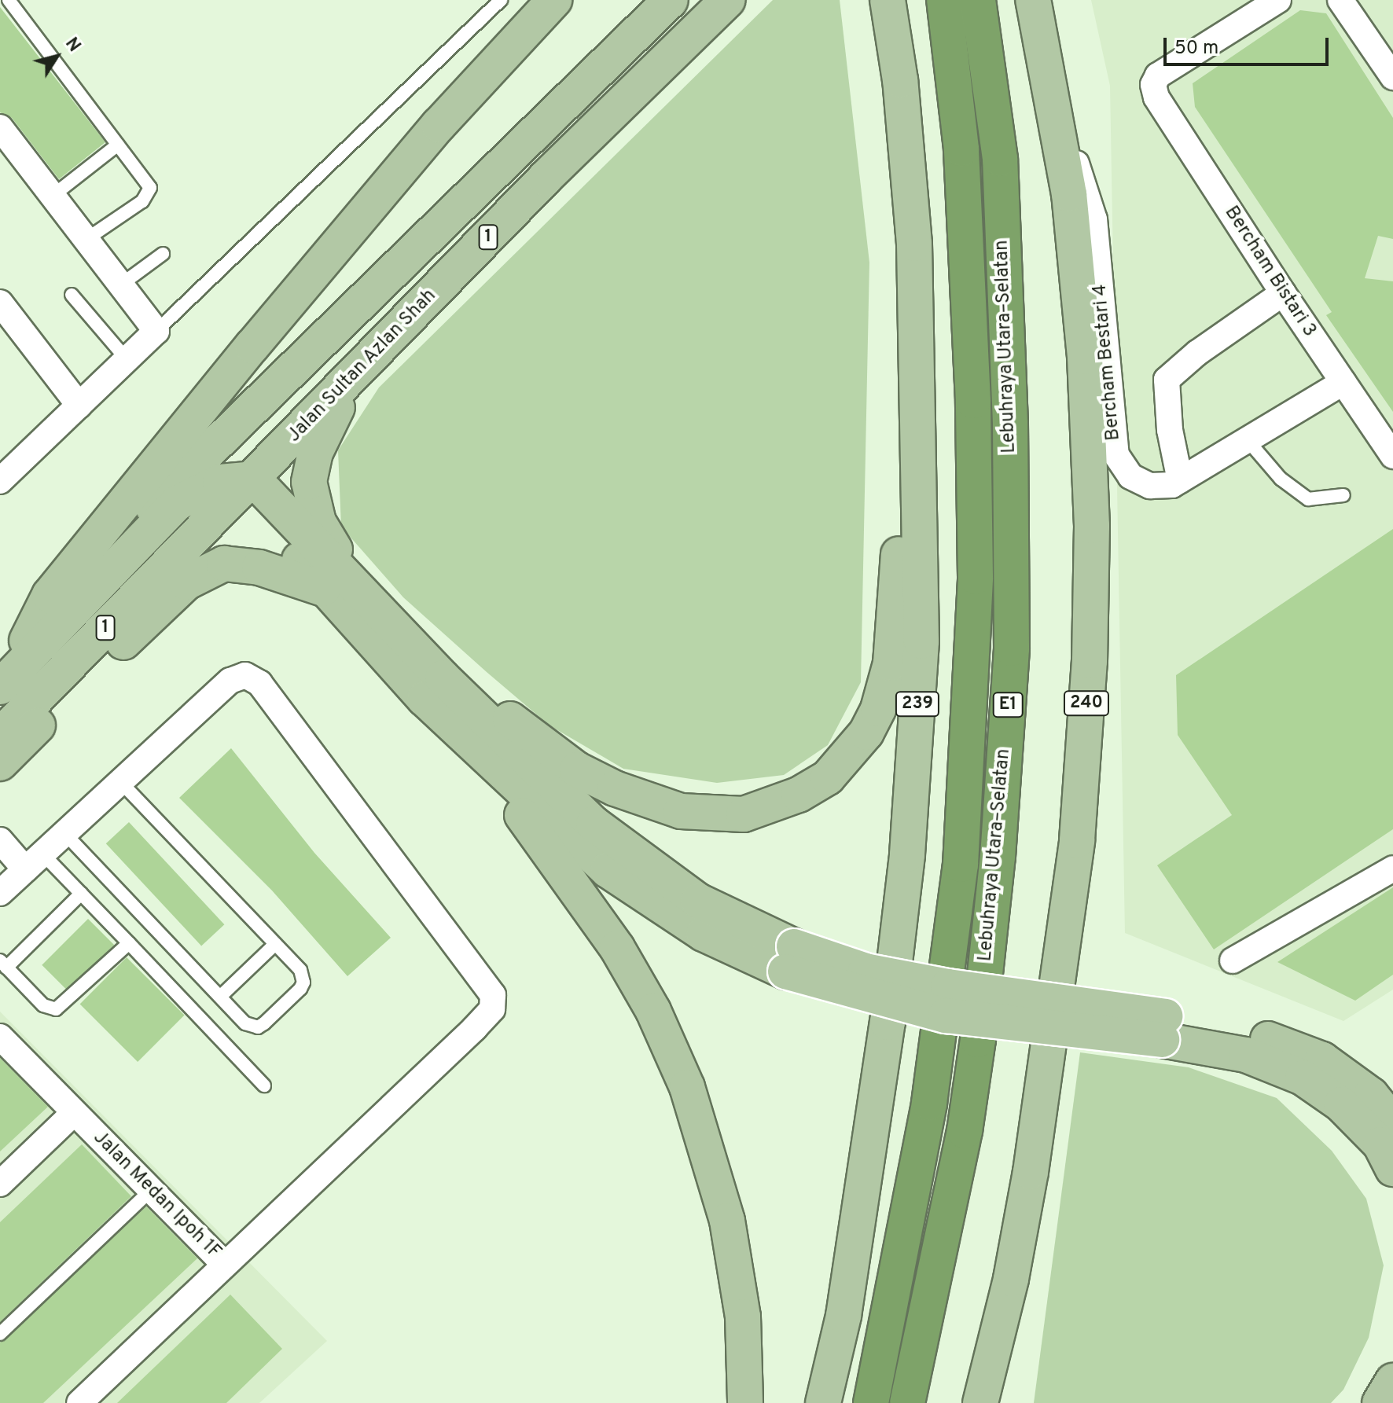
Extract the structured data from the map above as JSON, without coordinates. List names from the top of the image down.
{
  "streets": {
    "highway": ["Lebuhraya Utara–Selatan", "E1"],
    "main road": [
      "1",
      "Jalan Sultan Azlan Shah",
      "240",
      "239"
    ],
    "street": ["Bercham Bistari 3", "Bercham Bestari 4", "Jalan Medan Ipoh 1F"]
  },
  "crossings": [
    ["Bercham Bistari 3", "Bercham Bestari 4"],
    ["Bercham Bestari 4", "240"]
  ],
  "scale_bar": "50 m",
  "north": "top right"
}
